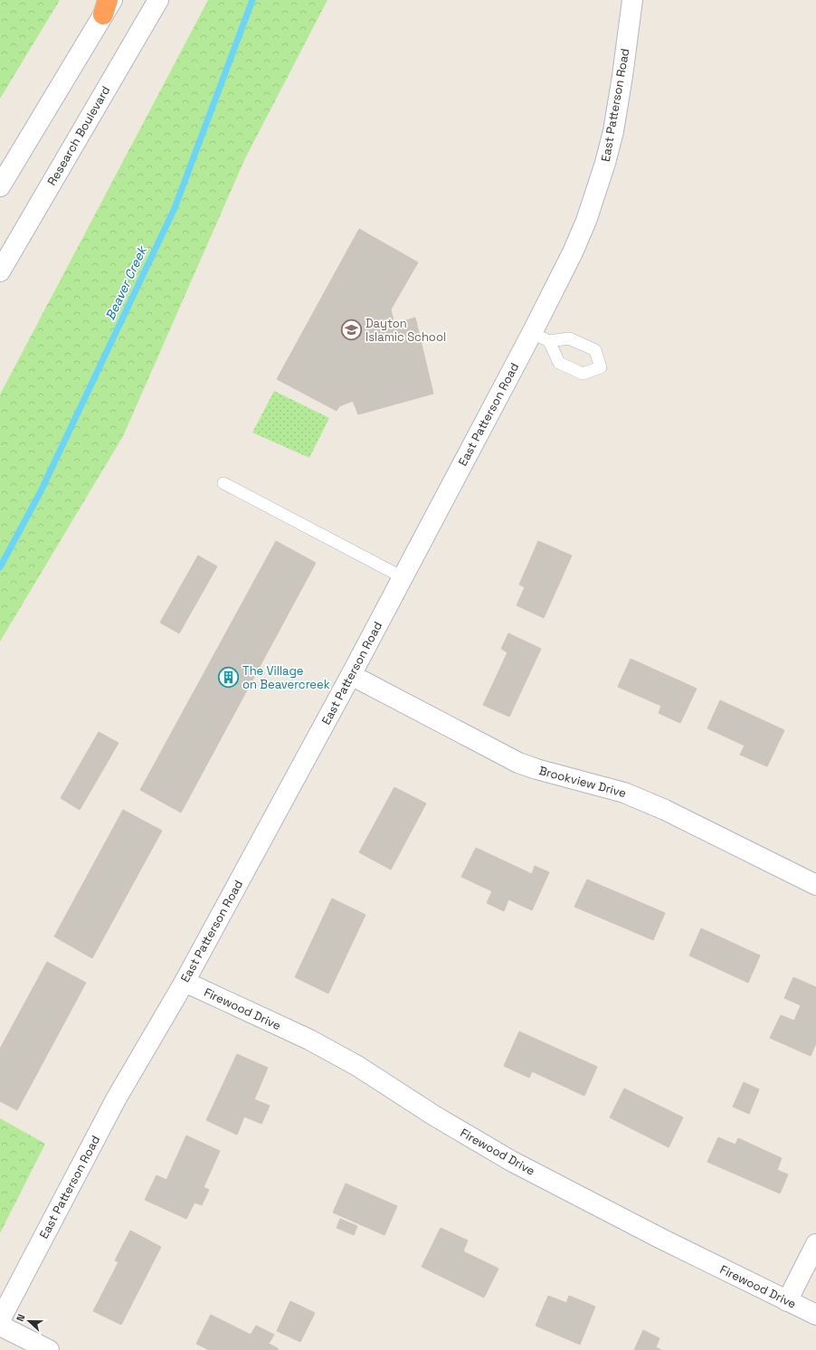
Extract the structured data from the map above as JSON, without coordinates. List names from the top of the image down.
{
  "streets": {
    "street": [
      "East Patterson Road",
      "Research Boulevard",
      "Brookview Drive",
      "Firewood Drive"
    ]
  },
  "crossings": [
    ["East Patterson Road", "Brookview Drive"],
    ["East Patterson Road", "Firewood Drive"]
  ],
  "water": ["Beaver Creek"],
  "places": {
    "school or university": ["Dayton Islamic School"],
    "building": ["The Village on Beavercreek"]
  },
  "north": "left"
}
